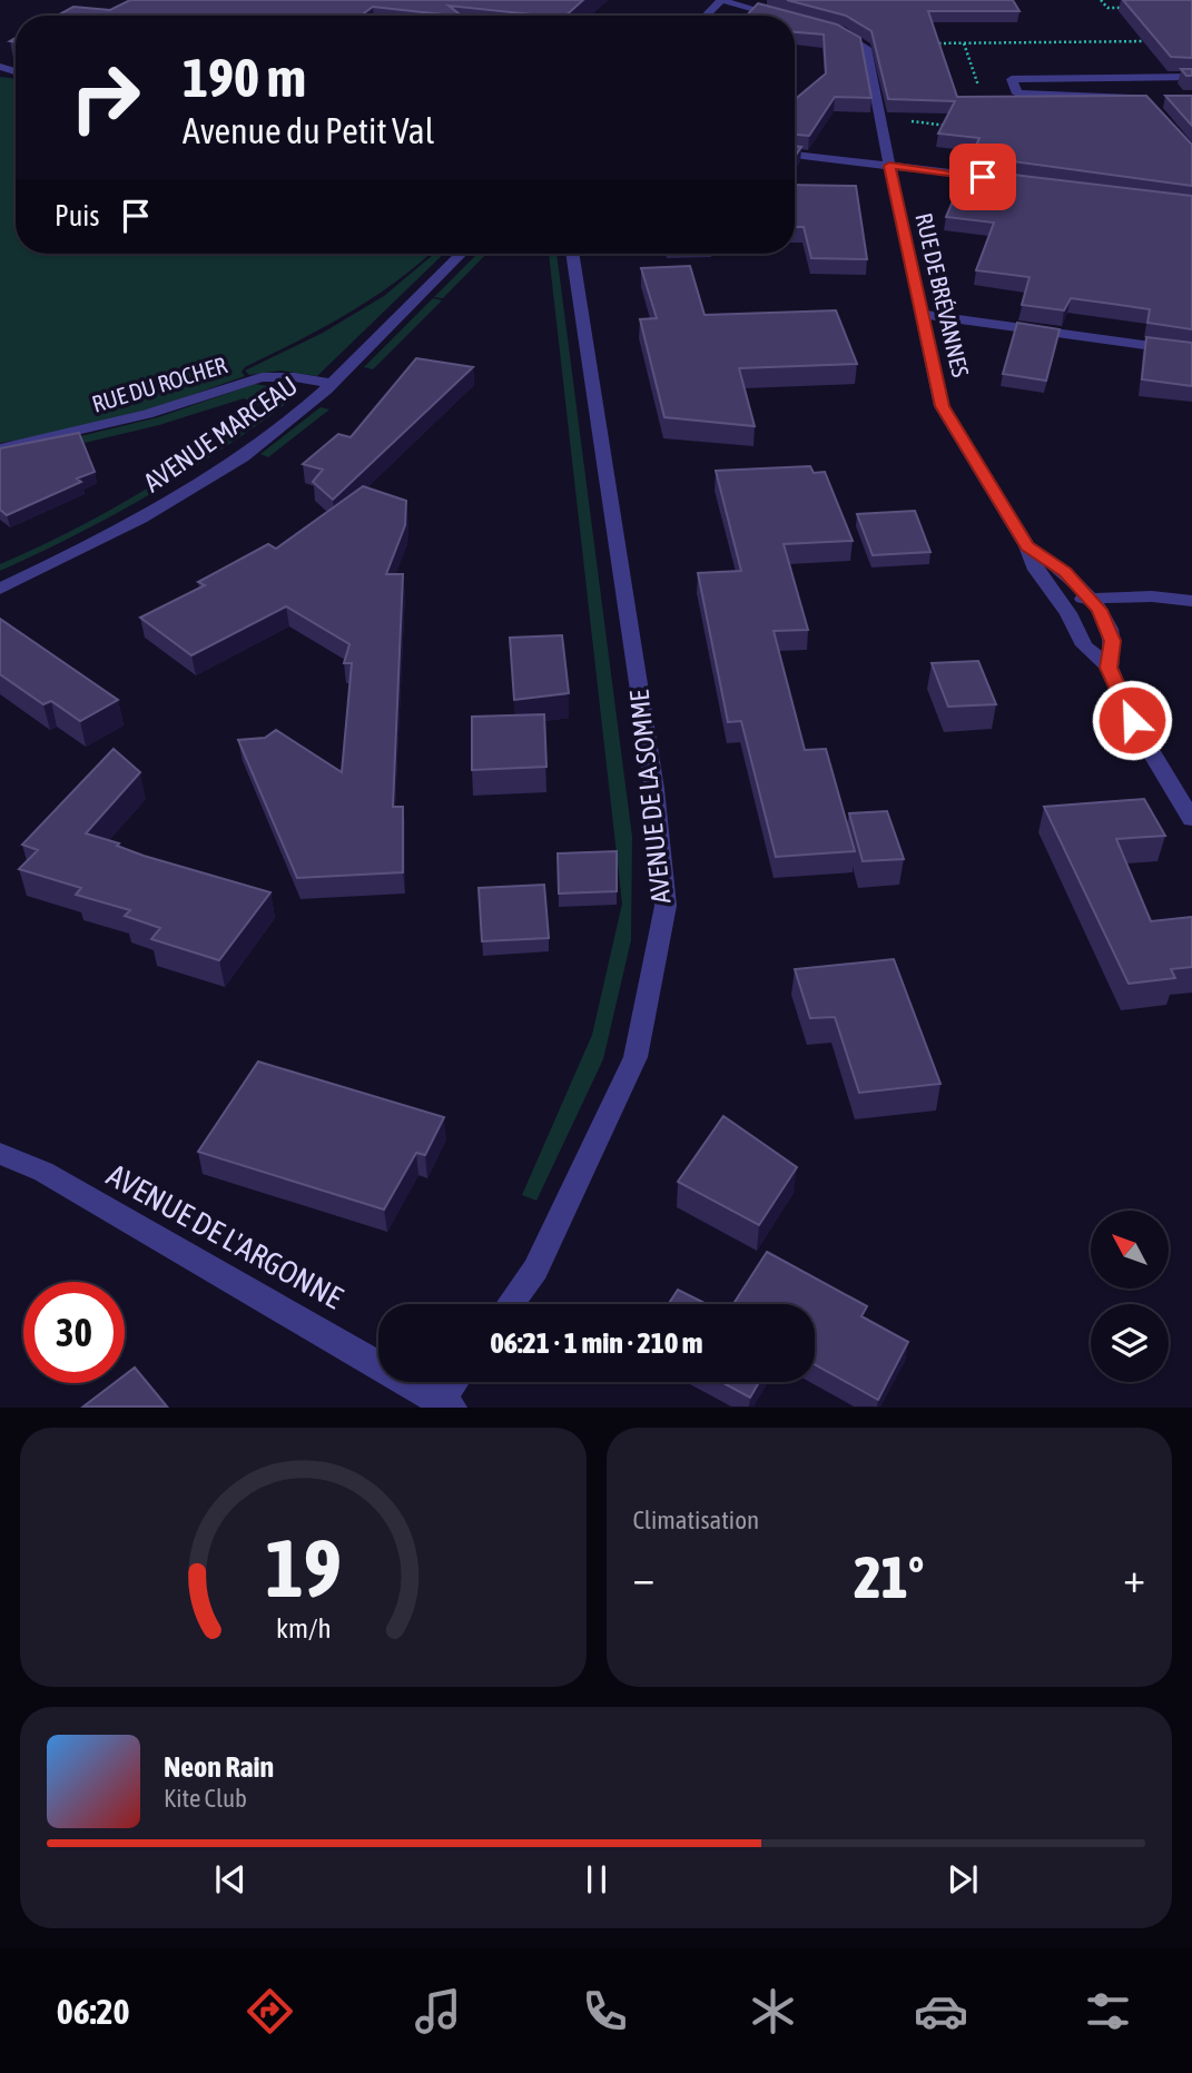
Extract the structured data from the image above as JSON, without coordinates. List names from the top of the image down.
{
  "streets": {
    "street": [
      "RUE DE BRÉVANNES",
      "RUE DU ROCHER",
      "AVENUE MARCEAU",
      "AVENUE DE LA SOMME",
      "AVENUE DE L'ARGONNE"
    ]
  },
  "crossings": [
    ["RUE DU ROCHER", "AVENUE MARCEAU"]
  ],
  "north": "top left",
  "page": {
    "turn": ["190 m", "Avenue du Petit Val"],
    "then": "Puis",
    "limit": "30",
    "trip": "06:21 · 1 min · 210 m",
    "tile": "Climatisation",
    "heat": ["−", "21°", "+"],
    "song": ["Neon Rain", "Kite Club"],
    "tabs": "06:20",
    "gauge": ["19", "km/h"]
  }
}
